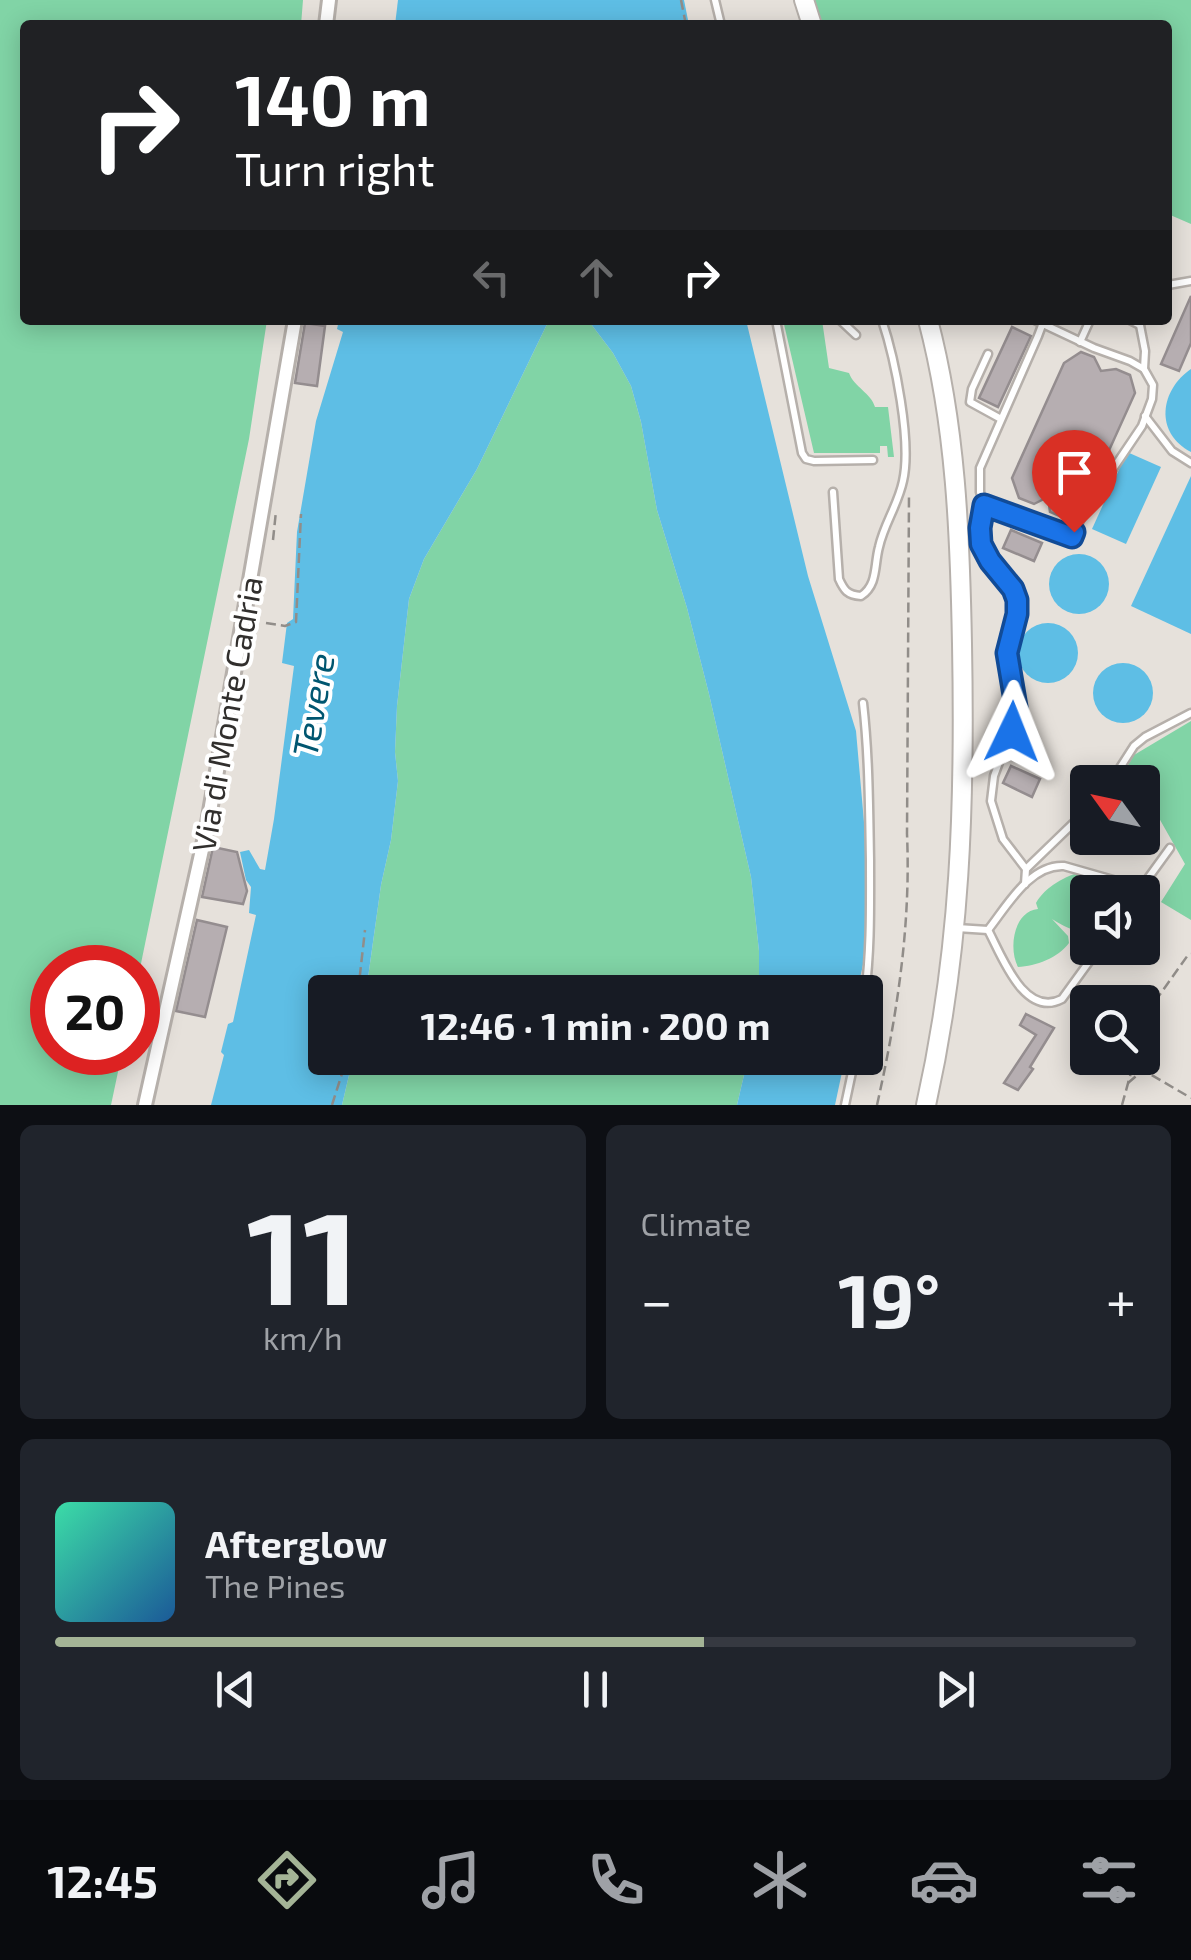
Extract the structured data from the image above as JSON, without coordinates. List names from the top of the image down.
{
  "streets": {
    "street": ["Via di Monte Cadria"]
  },
  "water": ["Tevere"],
  "north": "top left",
  "page": {
    "turn": ["140 m", "Turn right"],
    "limit": "20",
    "trip": "12:46 · 1 min · 200 m",
    "tile": [
      ["11", "km/h"],
      "Climate"
    ],
    "heat": ["−", "19°", "+"],
    "song": ["Afterglow", "The Pines"],
    "tabs": "12:45"
  }
}
